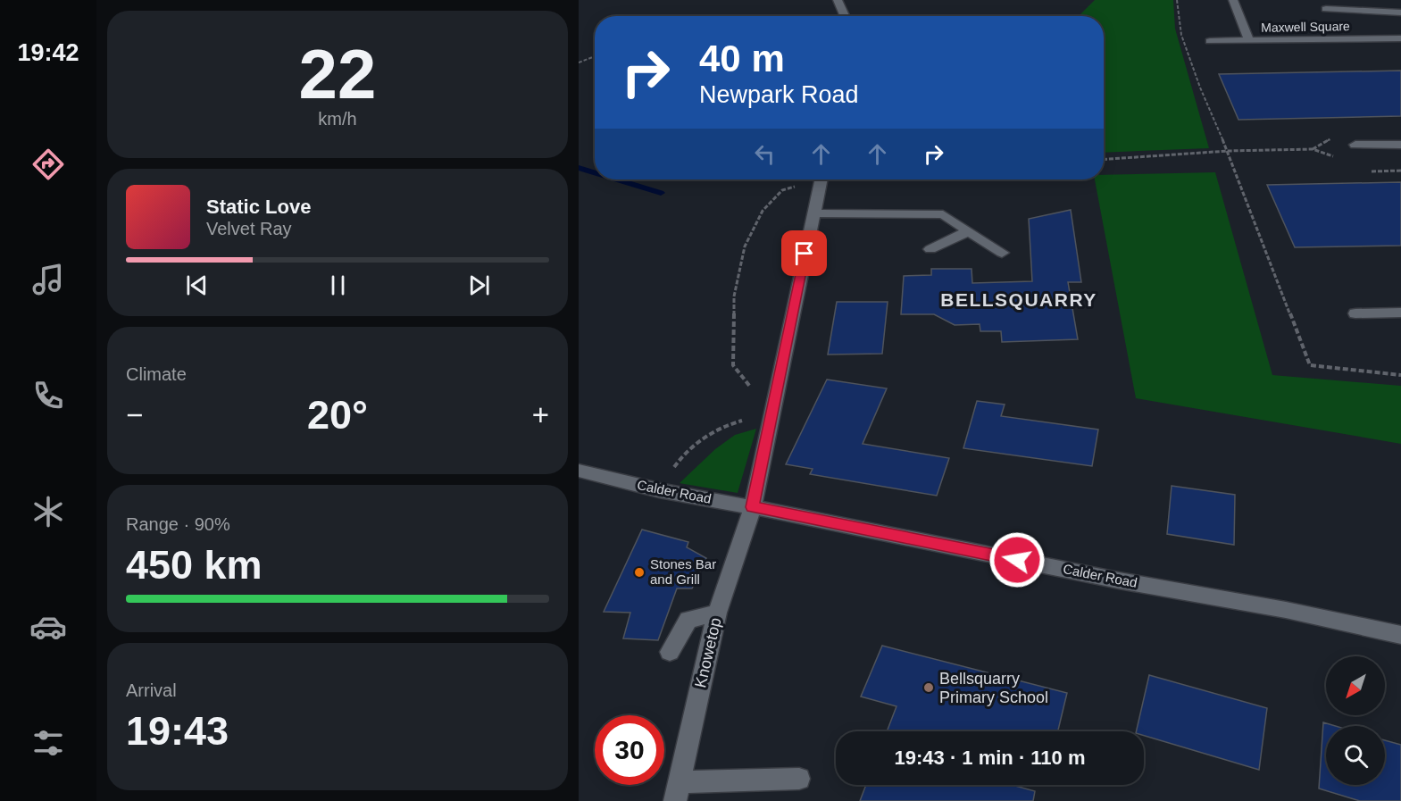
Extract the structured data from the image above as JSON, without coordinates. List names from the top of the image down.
{
  "streets": {
    "street": ["Maxwell Square", "Calder Road", "Knowetop"]
  },
  "crossings": [
    ["Calder Road", "Knowetop"]
  ],
  "districts": ["BELLSQUARRY"],
  "places": ["Stones Bar and Grill", "Bellsquarry Primary School"],
  "north": "bottom left",
  "page": {
    "tabs": "19:42",
    "tile": [
      ["22", "km/h"],
      "Climate",
      ["Range · 90%", "450 km"],
      ["Arrival", "19:43"]
    ],
    "turn": ["40 m", "Newpark Road"],
    "song": ["Static Love", "Velvet Ray"],
    "heat": ["−", "20°", "+"],
    "limit": "30",
    "trip": "19:43 · 1 min · 110 m"
  }
}
